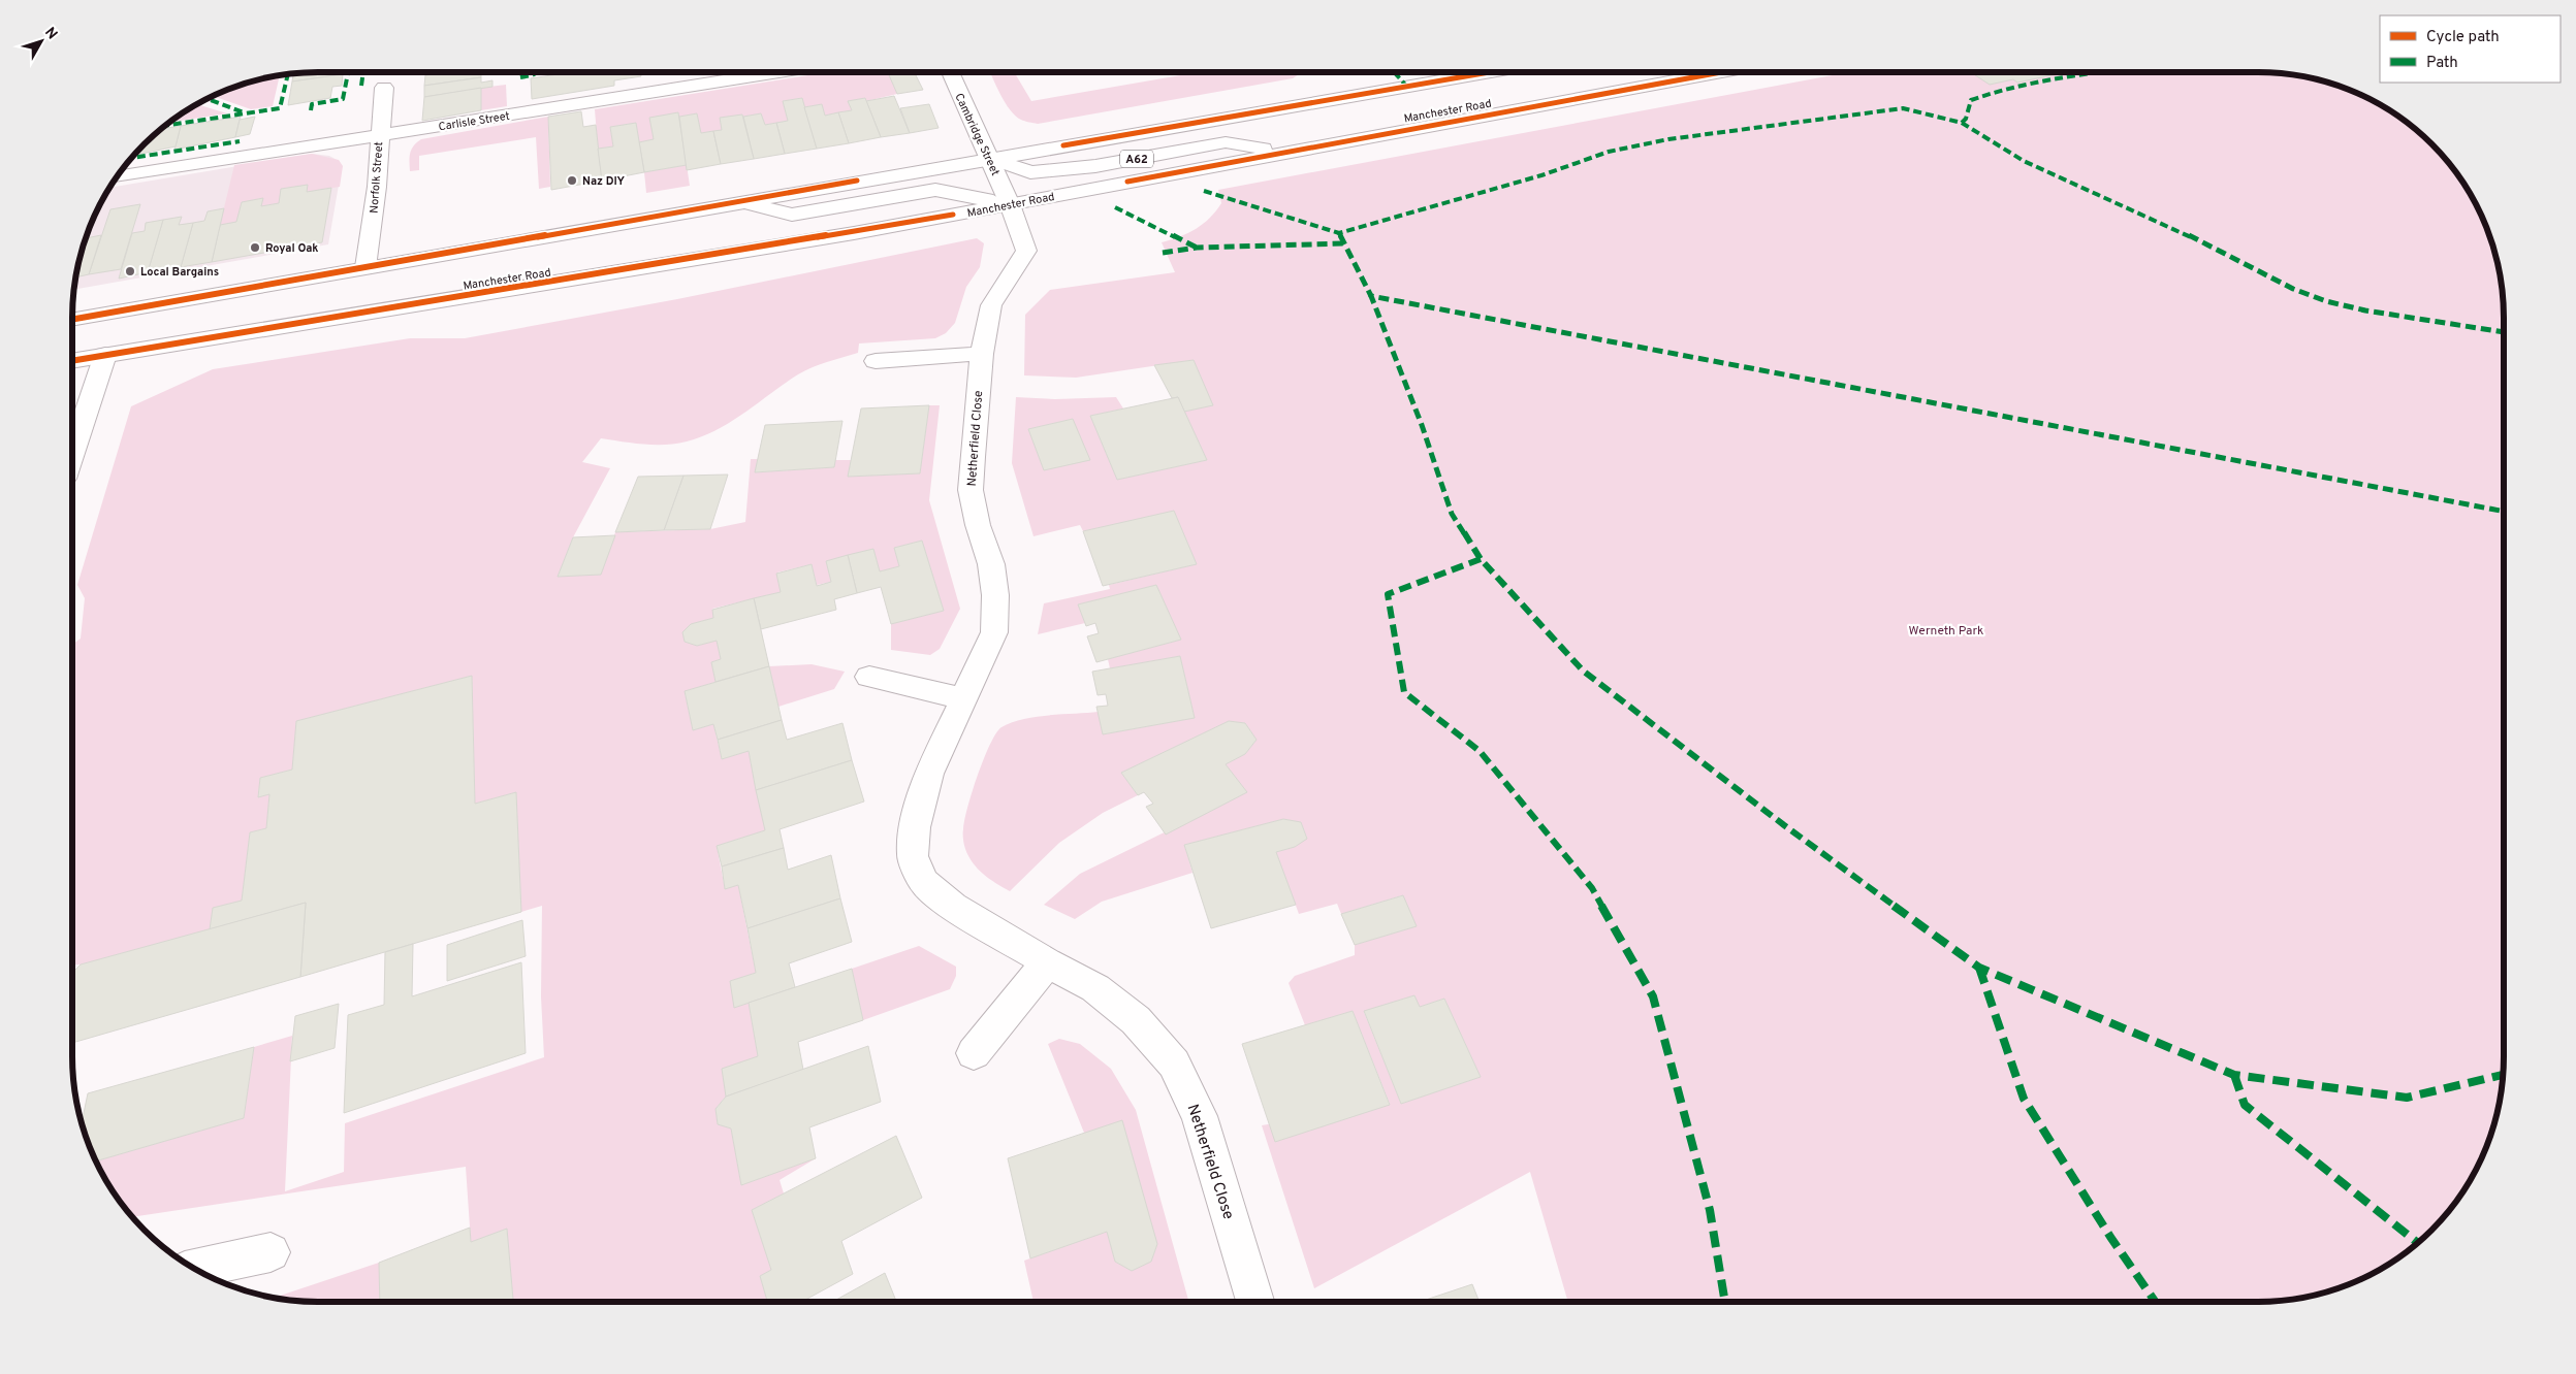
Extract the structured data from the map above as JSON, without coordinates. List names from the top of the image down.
{
  "streets": {
    "main road": [
      "Manchester Road",
      "Carlisle Street",
      "Cambridge Street",
      "A62",
      "Norfolk Street",
      "Netherfield Close"
    ]
  },
  "crossings": [
    ["Manchester Road", "Cambridge Street"],
    ["Manchester Road", "A62"],
    ["Manchester Road", "Netherfield Close"],
    ["Carlisle Street", "Norfolk Street"],
    ["Cambridge Street", "A62"],
    ["Cambridge Street", "Netherfield Close"],
    ["A62", "Norfolk Street"],
    ["A62", "Netherfield Close"]
  ],
  "parks": ["Werneth Park"],
  "places": ["Naz DIY", "Royal Oak", "Local Bargains"],
  "legend": ["Cycle path", "Path"],
  "north": "top right"
}
